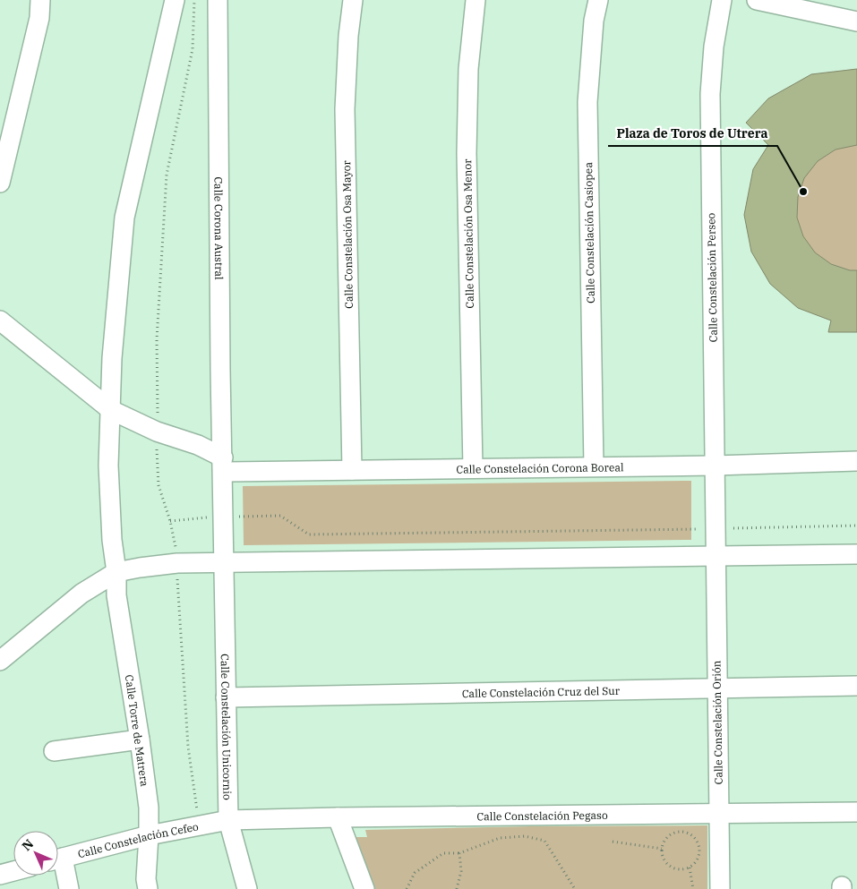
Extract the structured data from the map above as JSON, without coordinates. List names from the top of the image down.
{
  "streets": {
    "street": [
      "Calle Corona Austral",
      "Calle Constelación Casiopea",
      "Calle Constelación Osa Menor",
      "Calle Constelación Osa Mayor",
      "Calle Constelación Perseo",
      "Calle Constelación Corona Boreal",
      "Calle Constelación Cruz del Sur",
      "Calle Constelación Orión",
      "Calle Constelación Unicornio",
      "Calle Torre de Matrera",
      "Calle Constelación Pegaso",
      "Calle Constelación Cefeo"
    ]
  },
  "crossings": [
    ["Calle Corona Austral", "Calle Constelación Corona Boreal"],
    ["Calle Corona Austral", "Calle Constelación Unicornio"],
    ["Calle Constelación Casiopea", "Calle Constelación Corona Boreal"],
    ["Calle Constelación Osa Menor", "Calle Constelación Corona Boreal"],
    ["Calle Constelación Osa Mayor", "Calle Constelación Corona Boreal"],
    ["Calle Constelación Perseo", "Calle Constelación Corona Boreal"],
    ["Calle Constelación Perseo", "Calle Constelación Orión"],
    ["Calle Constelación Cruz del Sur", "Calle Constelación Orión"],
    ["Calle Constelación Cruz del Sur", "Calle Constelación Unicornio"],
    ["Calle Constelación Orión", "Calle Constelación Pegaso"],
    ["Calle Constelación Unicornio", "Calle Constelación Pegaso"],
    ["Calle Constelación Unicornio", "Calle Constelación Cefeo"],
    ["Calle Torre de Matrera", "Calle Constelación Cefeo"],
    ["Calle Constelación Pegaso", "Calle Constelación Cefeo"]
  ],
  "places": ["Plaza de Toros de Utrera"],
  "north": "top left"
}
